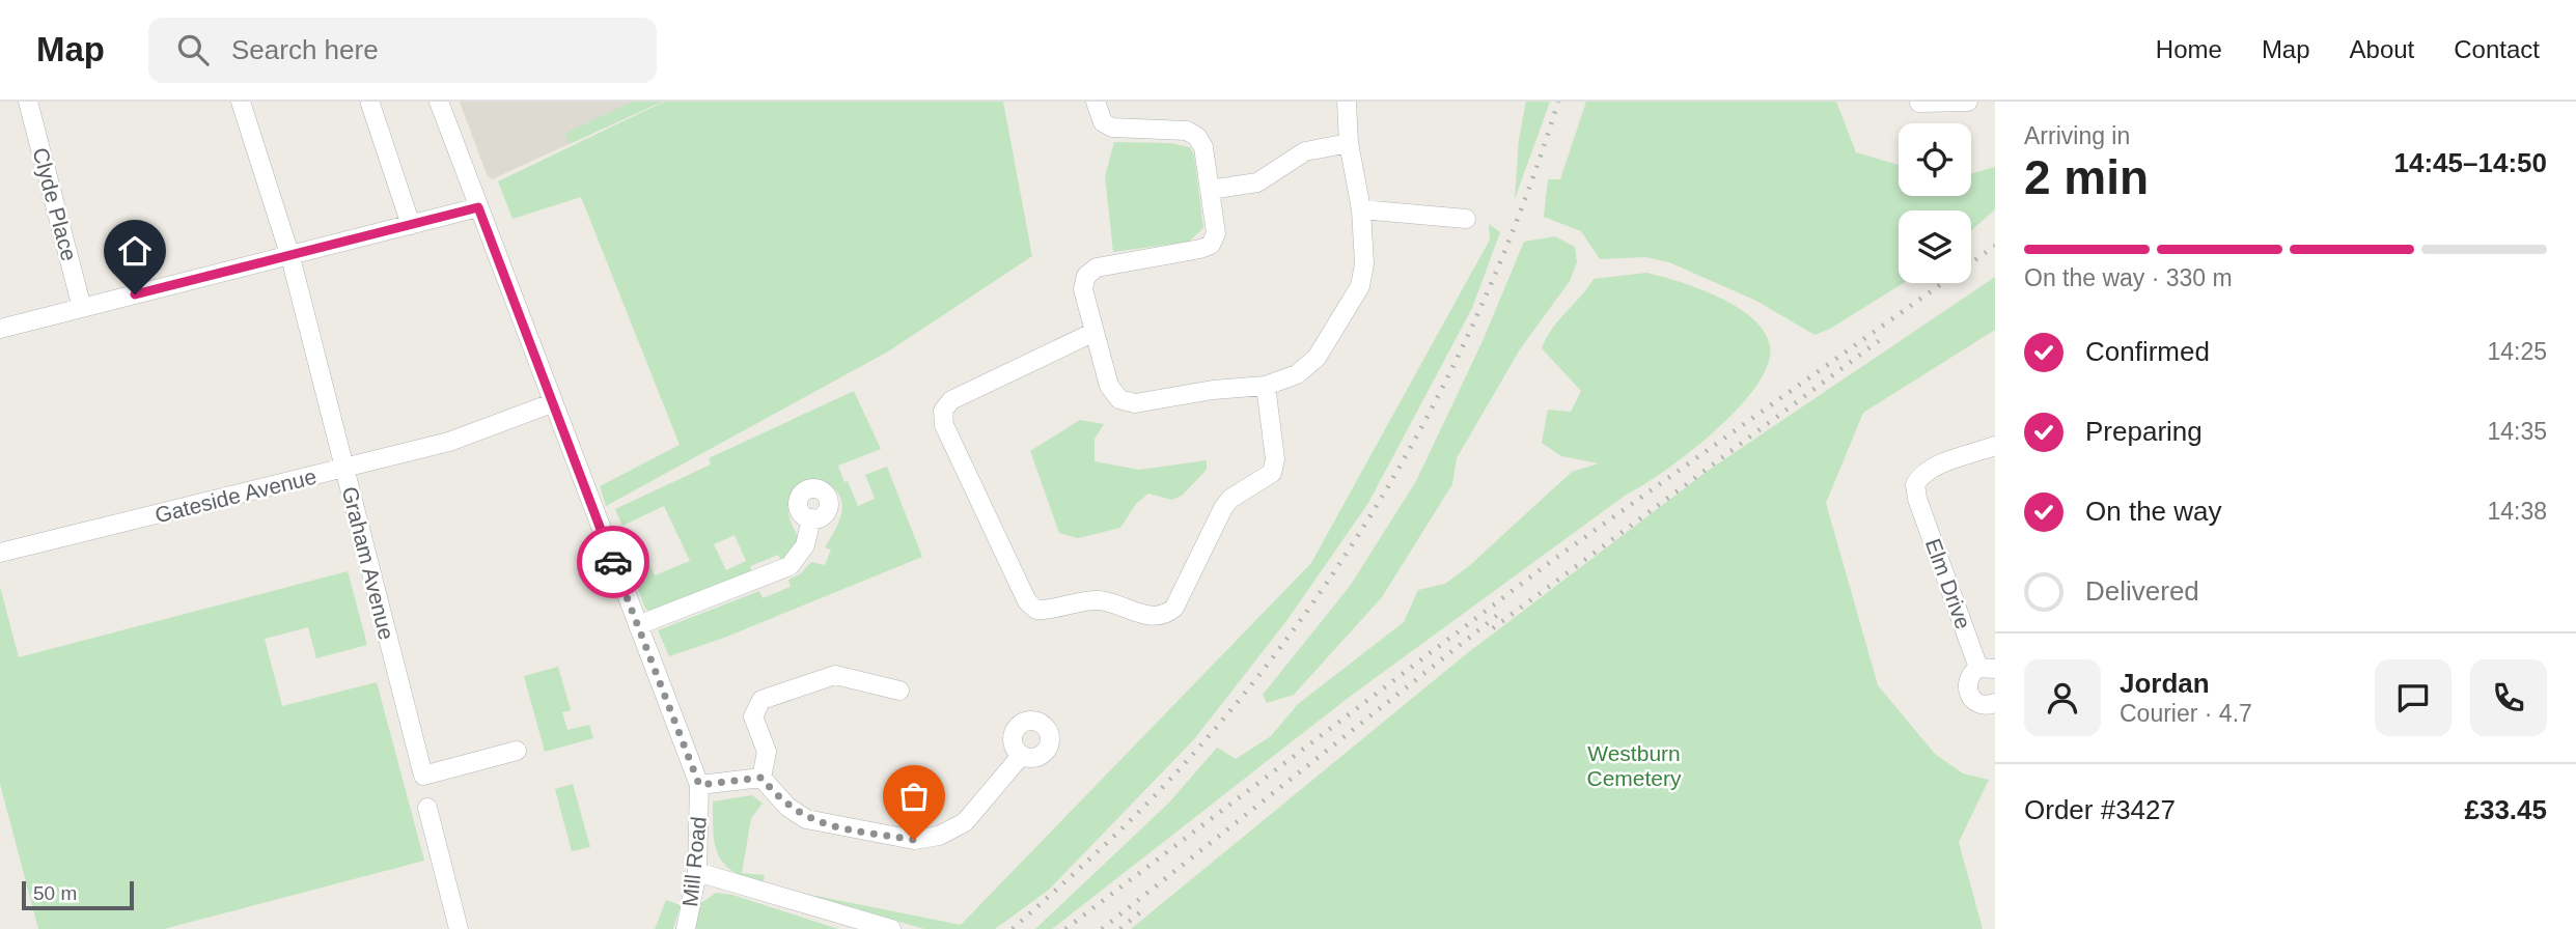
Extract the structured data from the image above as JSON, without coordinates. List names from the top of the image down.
{
  "streets": {
    "street": [
      "Clyde Place",
      "Gateside Avenue",
      "Graham Avenue",
      "Elm Drive",
      "Mill Road"
    ]
  },
  "crossings": [
    ["Gateside Avenue", "Graham Avenue"],
    ["Gateside Avenue", "Mill Road"]
  ],
  "parks": ["Westburn Cemetery"],
  "scale_bar": "50 m",
  "page": {
    "header": "Map",
    "search": "Search here",
    "nav": [
      "Home",
      "Map",
      "About",
      "Contact"
    ],
    "heading": ["2 min", "Arriving in", "14:45–14:50"],
    "panel": [
      "Jordan",
      "Courier · 4.7",
      "Order #3427",
      "£33.45"
    ],
    "bar": "On the way · 330 m",
    "list": [
      ["Confirmed", "14:25"],
      ["Preparing", "14:35"],
      ["On the way", "14:38"],
      "Delivered"
    ],
    "scale": "50 m"
  }
}
